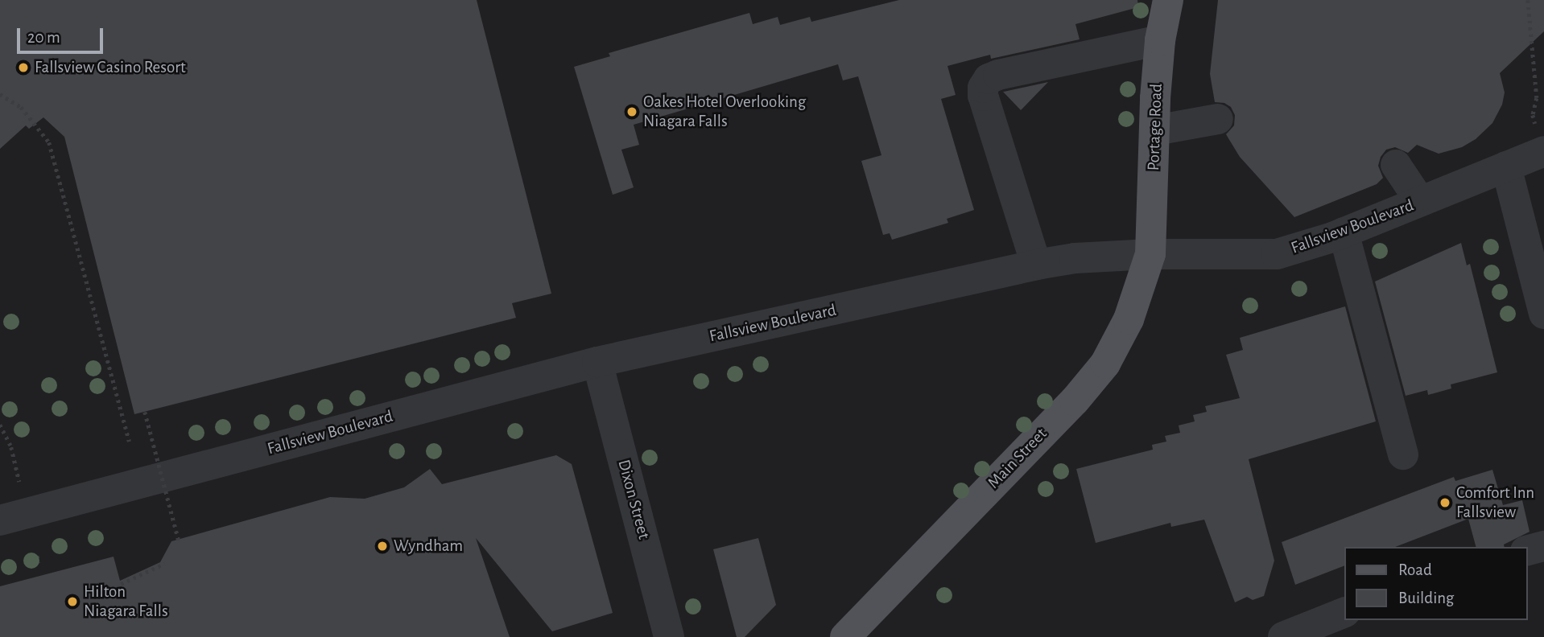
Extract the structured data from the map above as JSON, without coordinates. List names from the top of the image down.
{
  "streets": {
    "main road": ["Portage Road", "Main Street"],
    "street": ["Fallsview Boulevard", "Dixon Street"]
  },
  "crossings": [
    ["Portage Road", "Fallsview Boulevard"],
    ["Portage Road", "Main Street"],
    ["Fallsview Boulevard", "Main Street"],
    ["Fallsview Boulevard", "Dixon Street"]
  ],
  "places": [
    "Fallsview Casino Resort",
    "Oakes Hotel Overlooking Niagara Falls",
    "Comfort Inn Fallsview",
    "Wyndham",
    "Hilton Niagara Falls"
  ],
  "legend": ["Road", "Building"],
  "scale_bar": "20 m"
}
